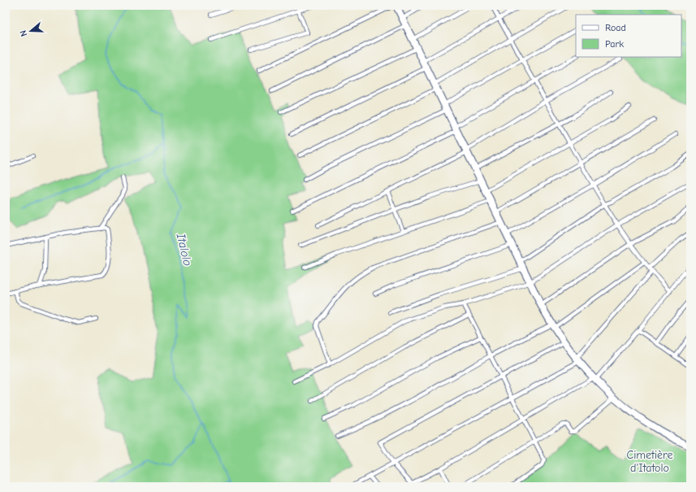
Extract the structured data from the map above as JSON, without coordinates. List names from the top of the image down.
{
  "water": ["Italolo"],
  "parks": ["Cimetière d'Itatolo"],
  "legend": ["Road", "Park"],
  "north": "left"
}
